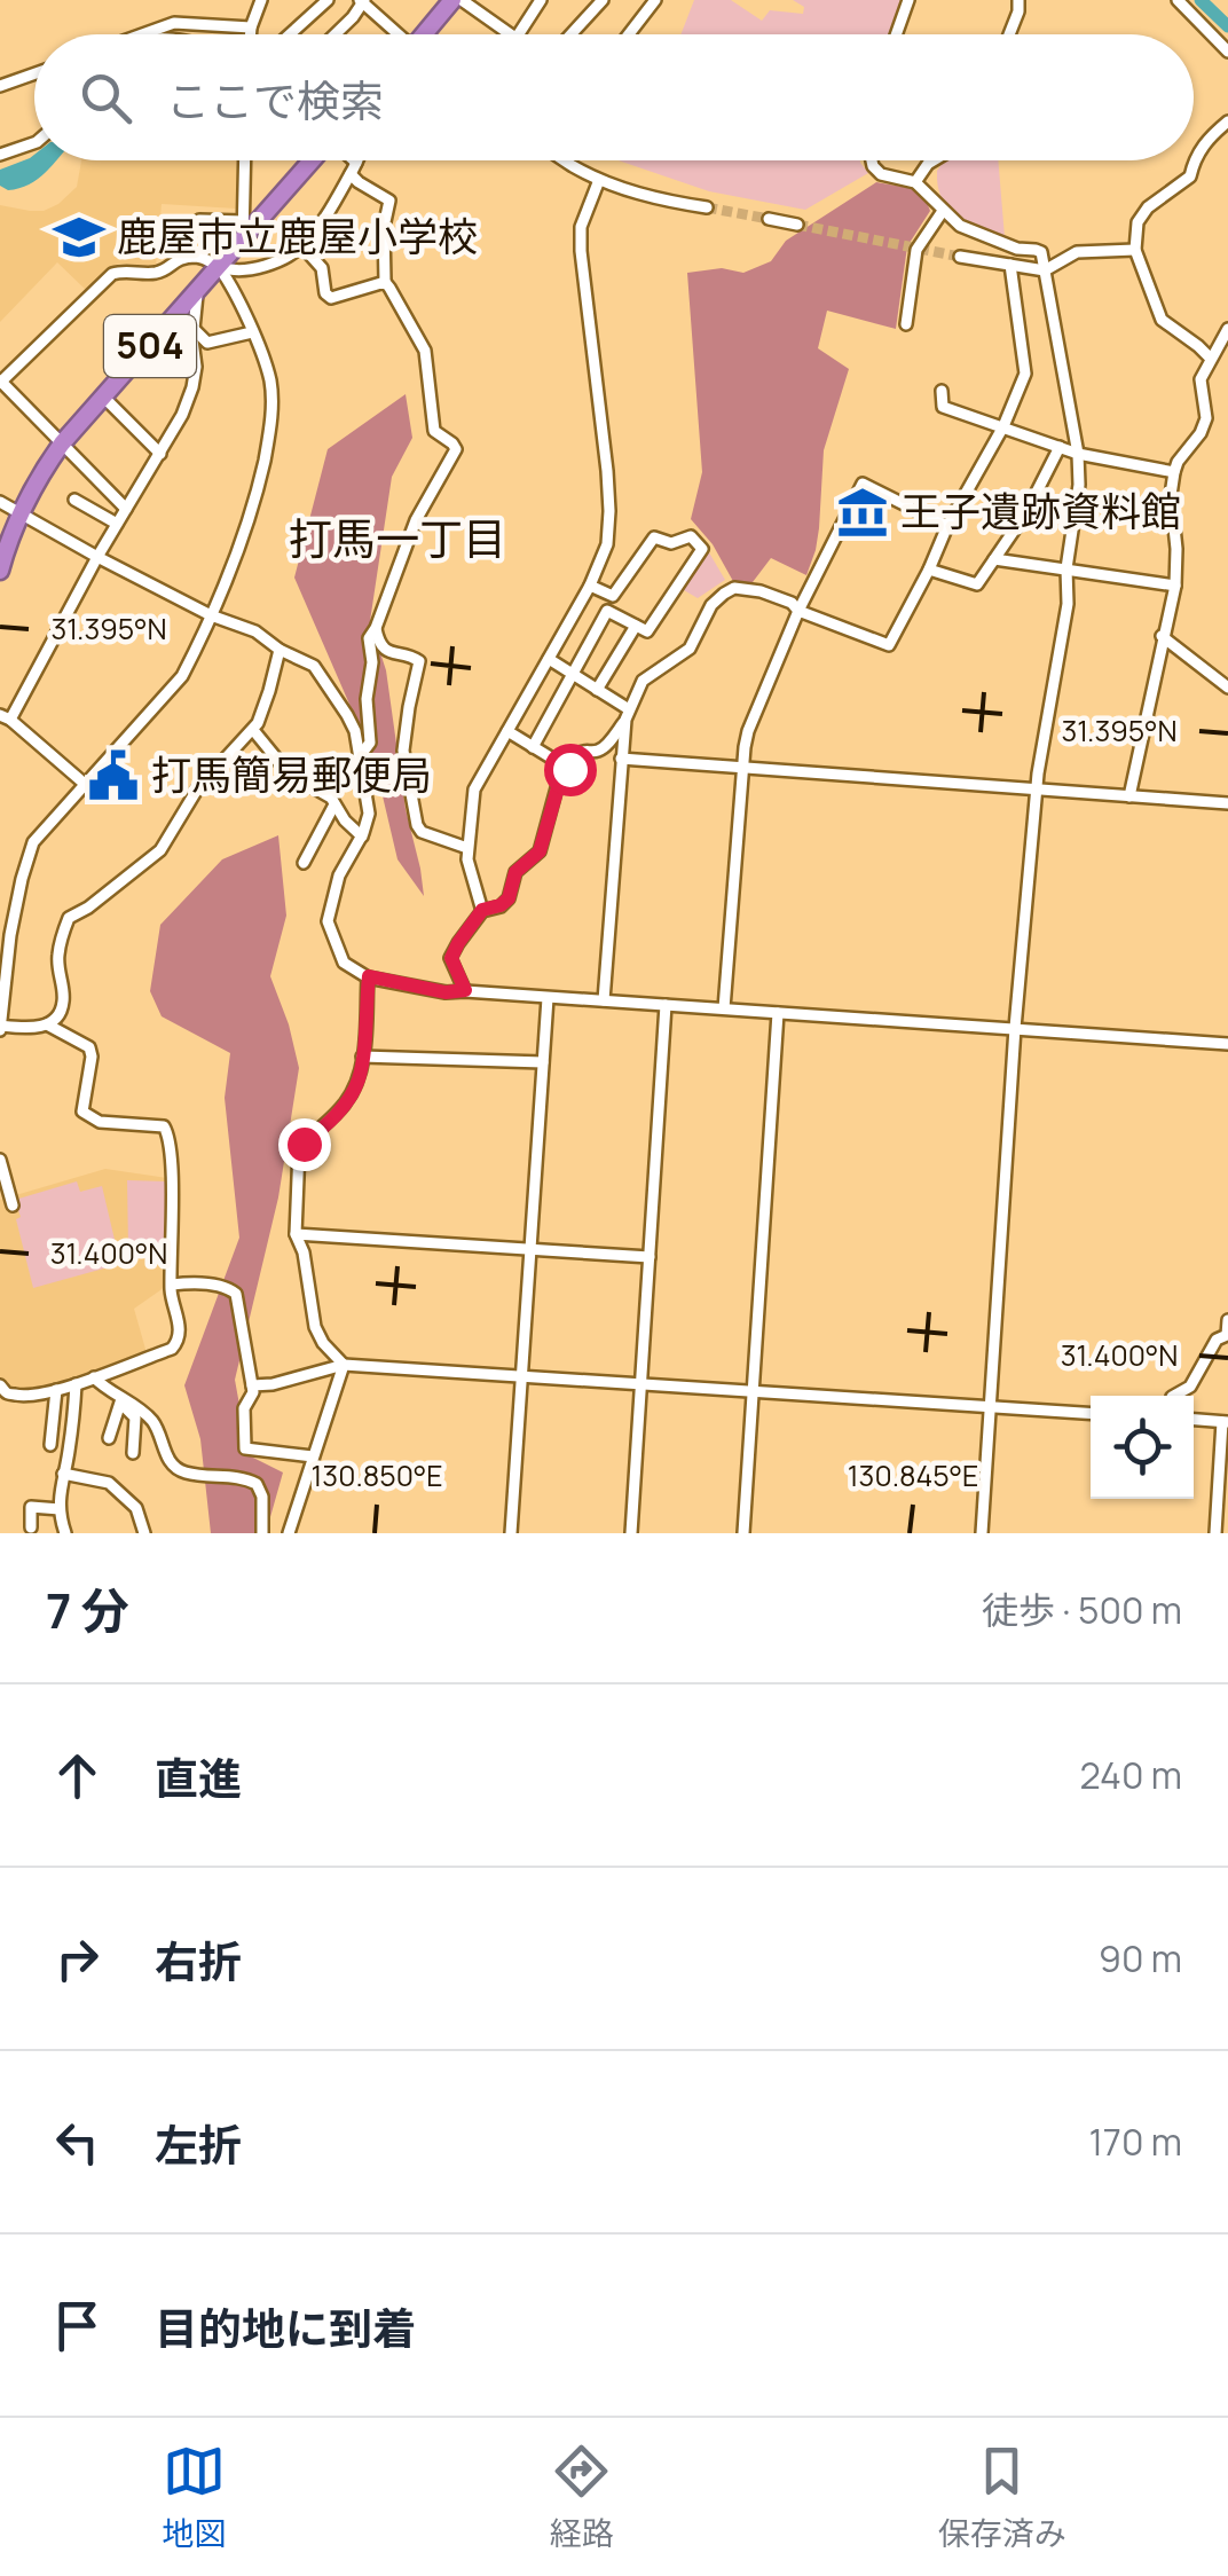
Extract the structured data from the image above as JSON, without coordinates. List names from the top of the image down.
{
  "streets": {
    "highway": ["504"]
  },
  "districts": ["打馬一丁目"],
  "places": {
    "school or university": ["鹿屋市立鹿屋小学校"],
    "museum": ["王子遺跡資料館"],
    "public building": ["打馬簡易郵便局"]
  },
  "page": {
    "search": "ここで検索",
    "heading": ["7 分", "徒歩 · 500 m"],
    "list": [
      ["直進", "240 m"],
      ["右折", "90 m"],
      ["左折", "170 m"],
      "目的地に到着"
    ],
    "nav": ["地図", "経路", "保存済み"]
  },
  "coordinates": [
    "31.395°N",
    "31.400°N",
    "130.850°E",
    "130.845°E"
  ]
}
